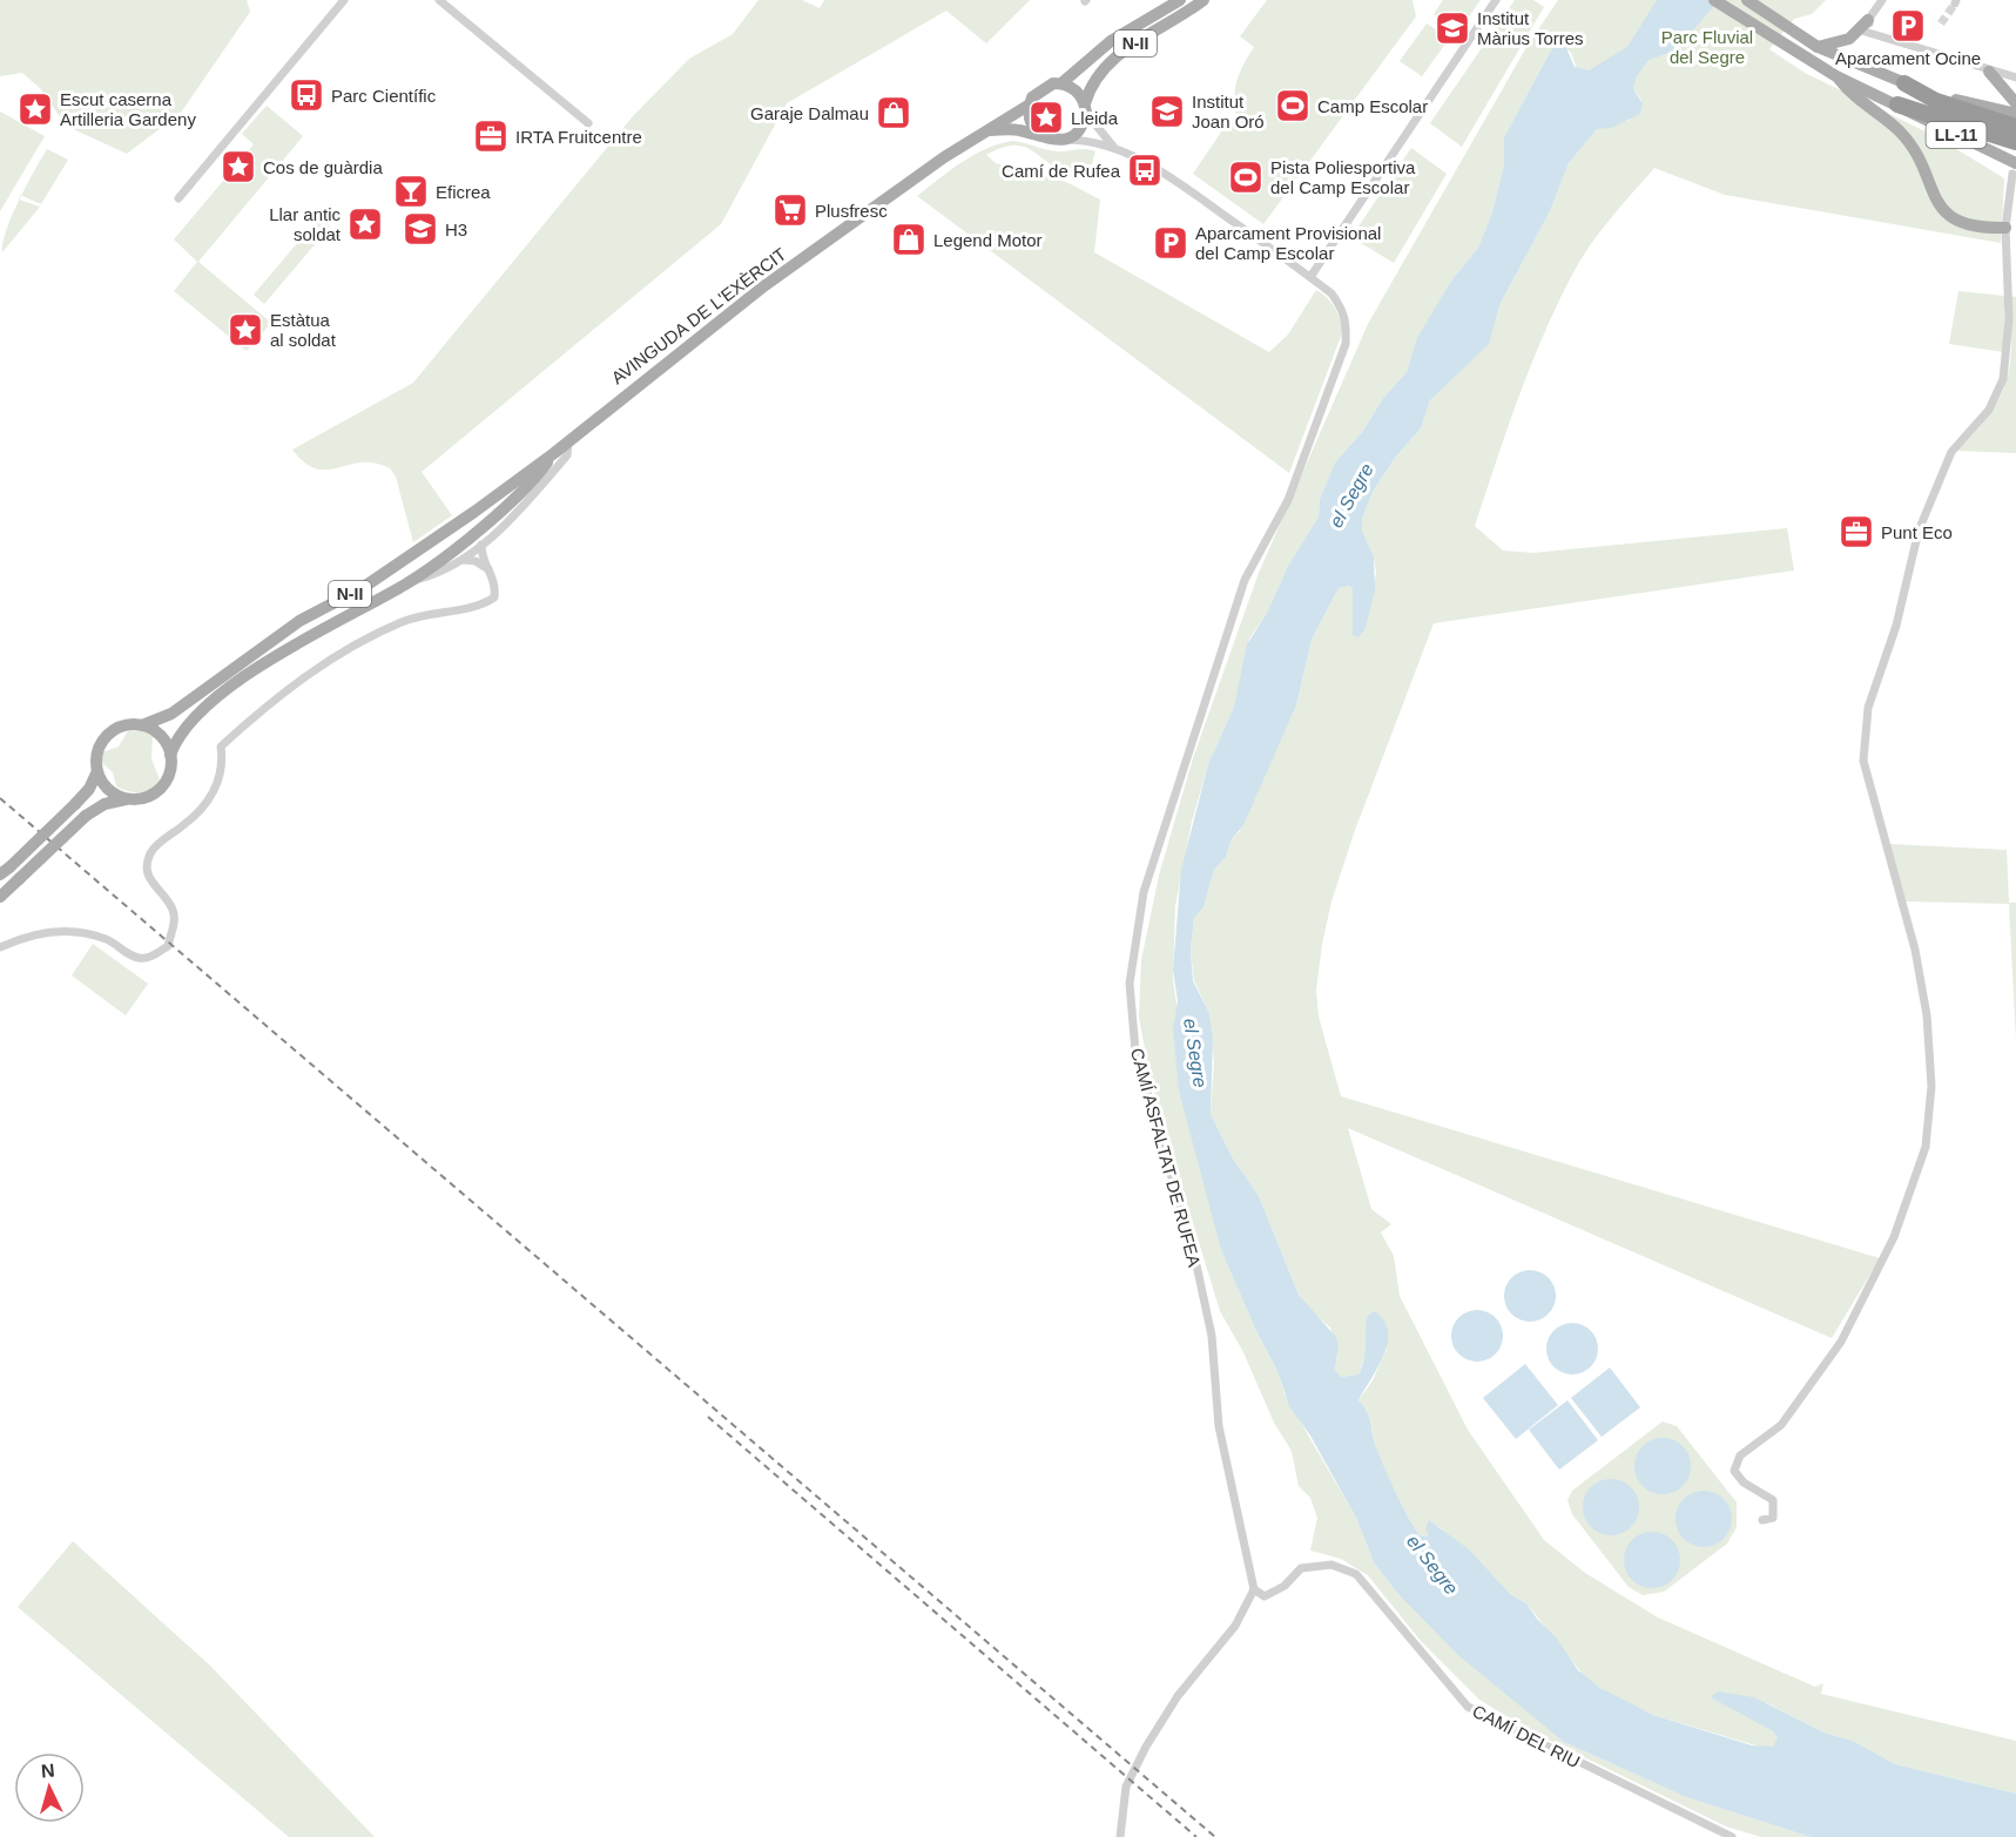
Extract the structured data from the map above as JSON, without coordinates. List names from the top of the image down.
{
  "streets": {
    "main road": ["N-II", "LL-11", "AVINGUDA DE L'EXÈRCIT"],
    "street": ["CAMÍ ASFALTAT DE RUFEA", "CAMÍ DEL RIU"]
  },
  "crossings": [
    ["N-II", "AVINGUDA DE L'EXÈRCIT"],
    ["CAMÍ ASFALTAT DE RUFEA", "CAMÍ DEL RIU"]
  ],
  "water": ["el Segre"],
  "parks": ["Parc Fluvial del Segre"],
  "places": {
    "parking": ["Aparcament Ocine", "Aparcament Provisional del Camp Escolar"],
    "school or university": ["Institut Màrius Torres", "Institut Joan Oró", "H3"],
    "bus stop": ["Parc Científic", "Camí de Rufea"],
    "sports": ["Camp Escolar", "Pista Poliesportiva del Camp Escolar"],
    "place": [
      "Escut caserna Artilleria Gardeny",
      "Lleida",
      "Cos de guàrdia",
      "Llar antic soldat",
      "Estàtua al soldat"
    ],
    "shop": ["Garaje Dalmau", "Legend Motor"],
    "office": ["IRTA Fruitcentre", "Punt Eco"],
    "bar": ["Eficrea"],
    "supermarket": ["Plusfresc"]
  },
  "north": "top"
}
